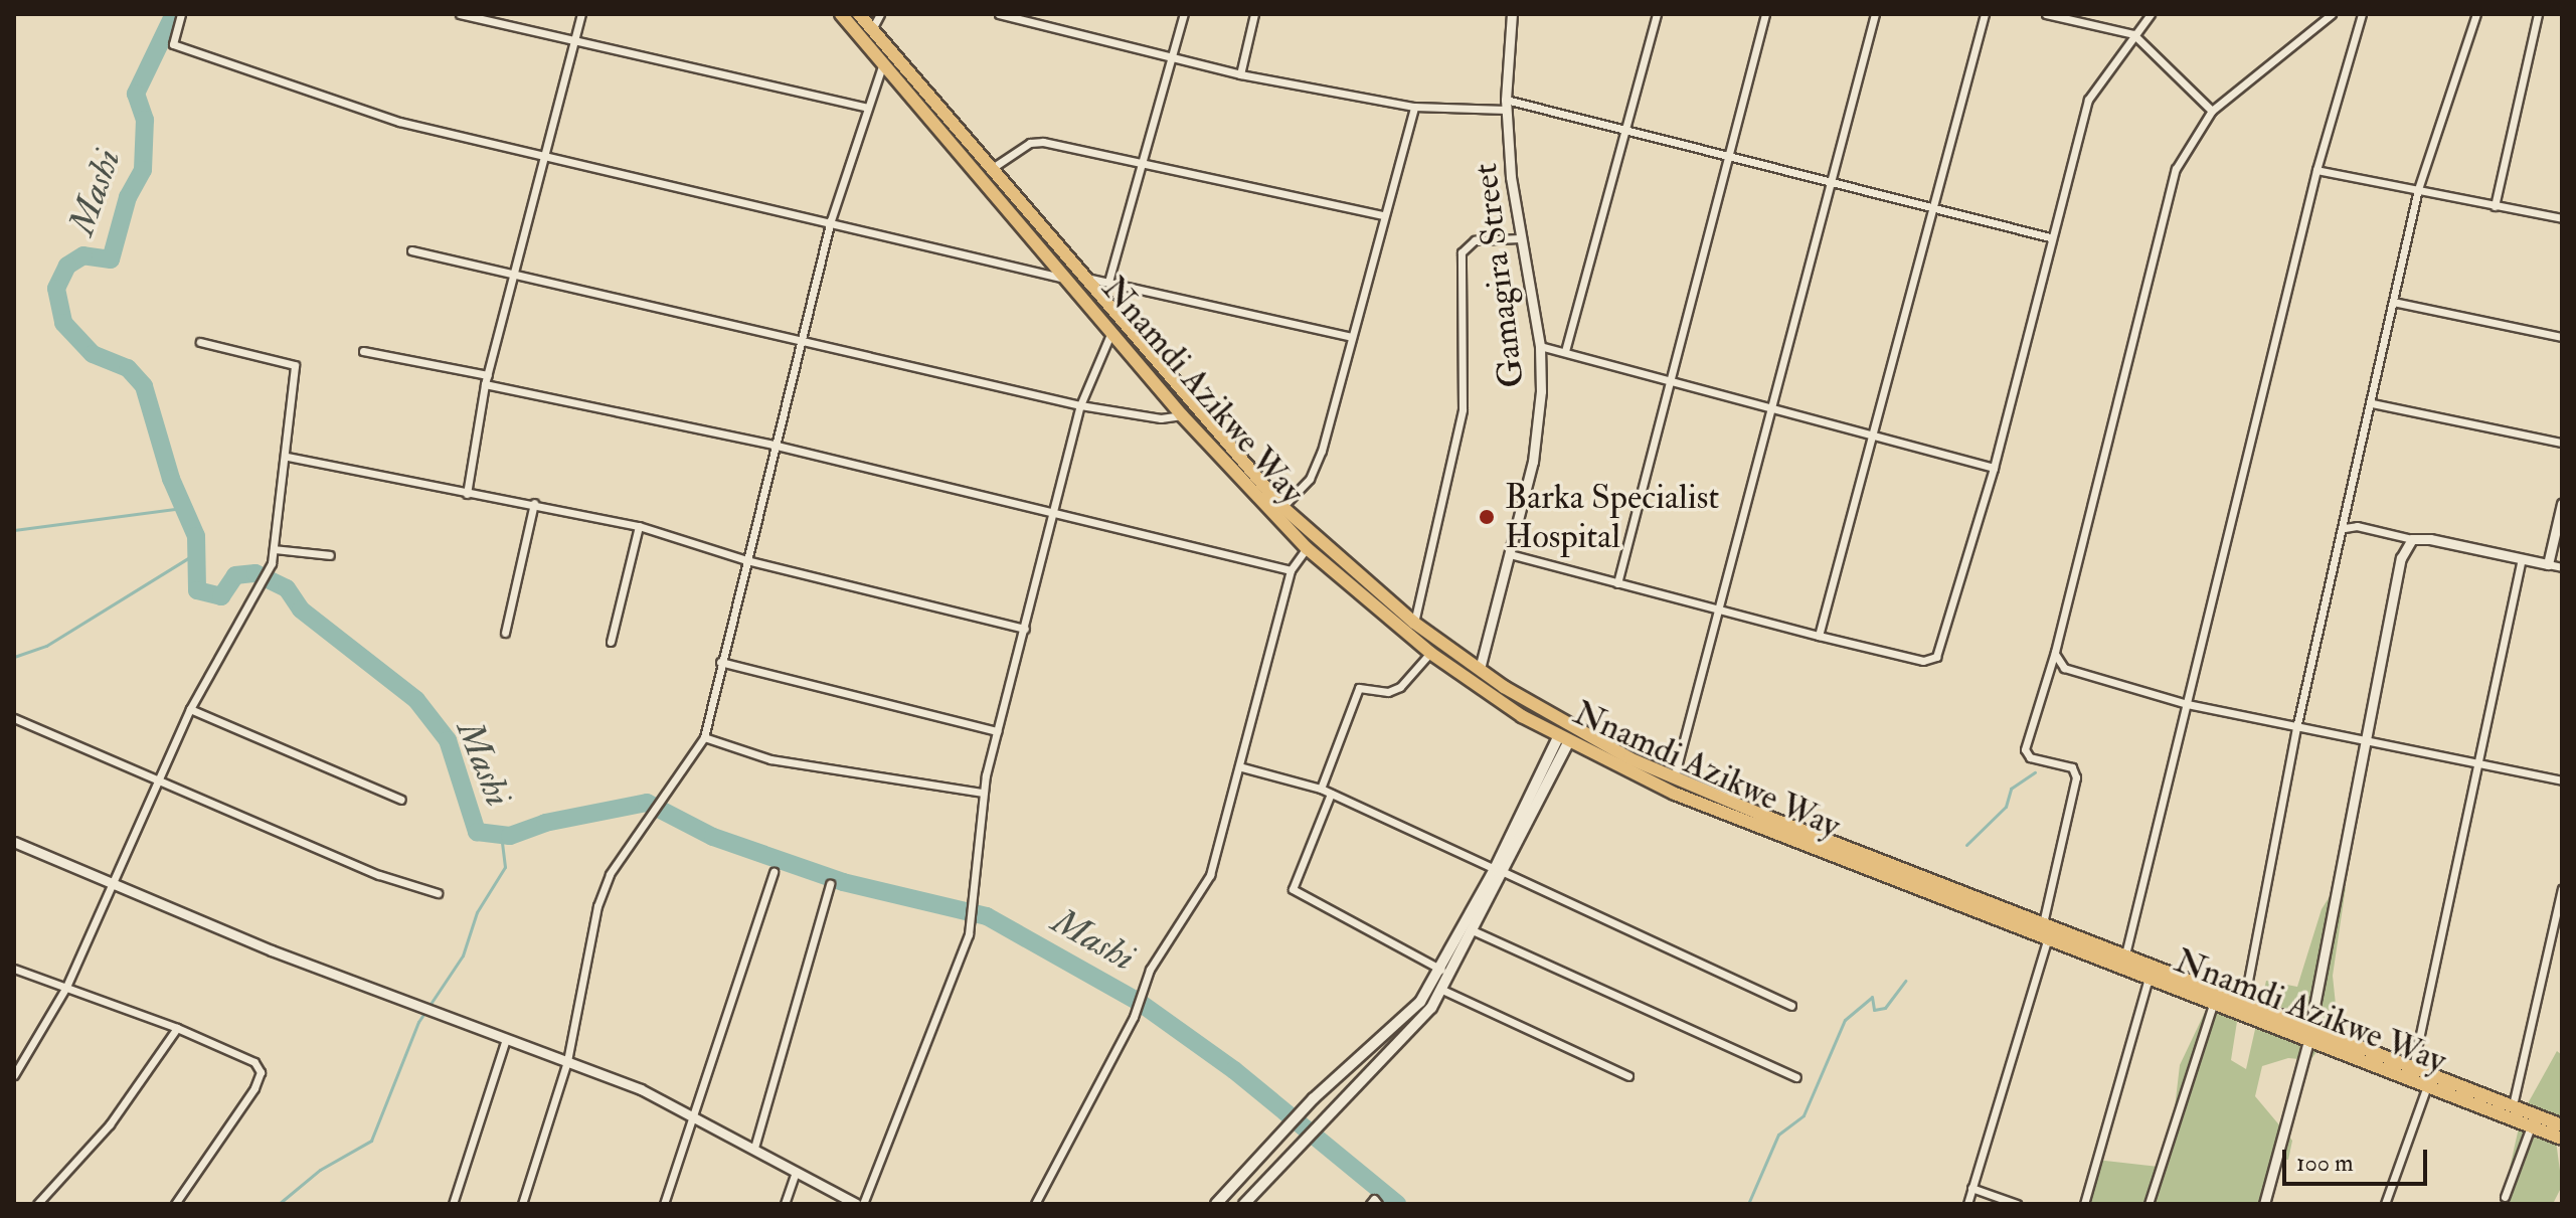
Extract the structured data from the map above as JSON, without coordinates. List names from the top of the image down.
{
  "streets": {
    "highway": ["Nnamdi Azikwe Way"],
    "street": ["Gamagira Street"]
  },
  "crossings": [
    ["Gamagira Street", "Nnamdi Azikwe Way"]
  ],
  "water": ["Mashi"],
  "places": ["Barka Specialist Hospital"],
  "scale_bar": "100 m"
}
